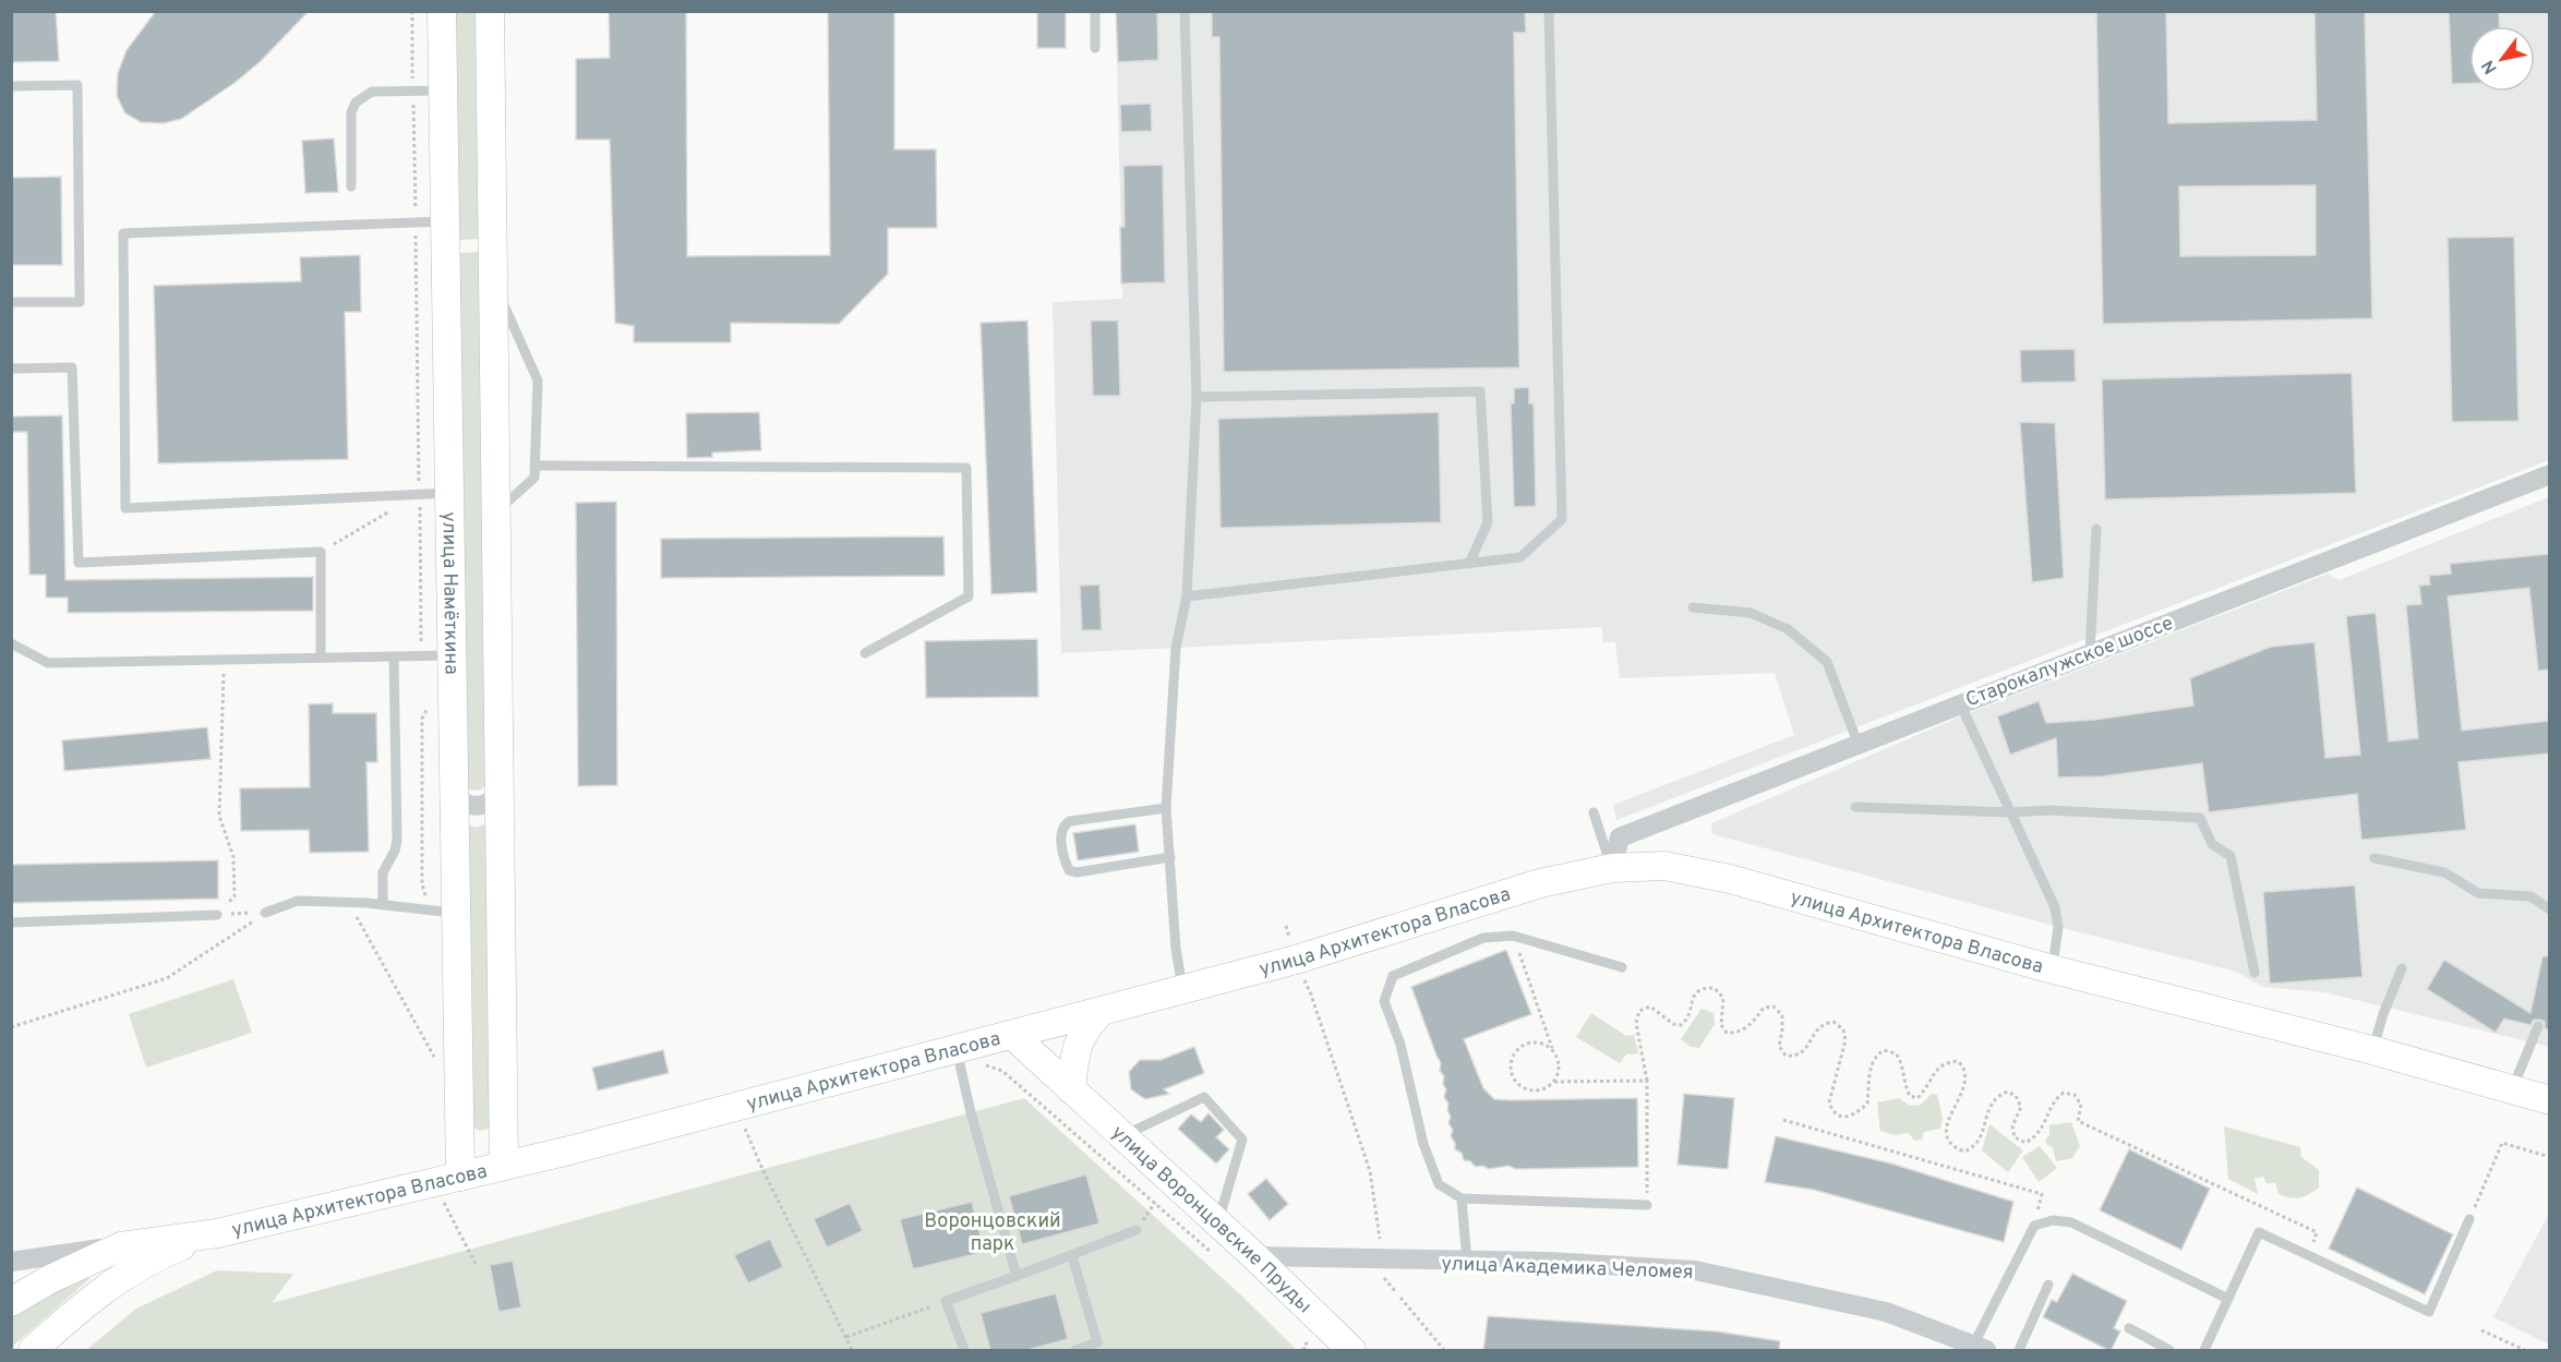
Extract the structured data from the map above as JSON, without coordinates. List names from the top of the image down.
{
  "streets": {
    "street": [
      "улица Намёткина",
      "Старокалужское шоссе",
      "улица Архитектора Власова",
      "улица Воронцовские Пруды",
      "улица Академика Челомея"
    ]
  },
  "crossings": [
    ["улица Намёткина", "улица Архитектора Власова"],
    ["Старокалужское шоссе", "улица Архитектора Власова"],
    ["улица Архитектора Власова", "улица Воронцовские Пруды"],
    ["улица Воронцовские Пруды", "улица Академика Челомея"]
  ],
  "parks": ["Воронцовский парк"],
  "north": "bottom left"
}
